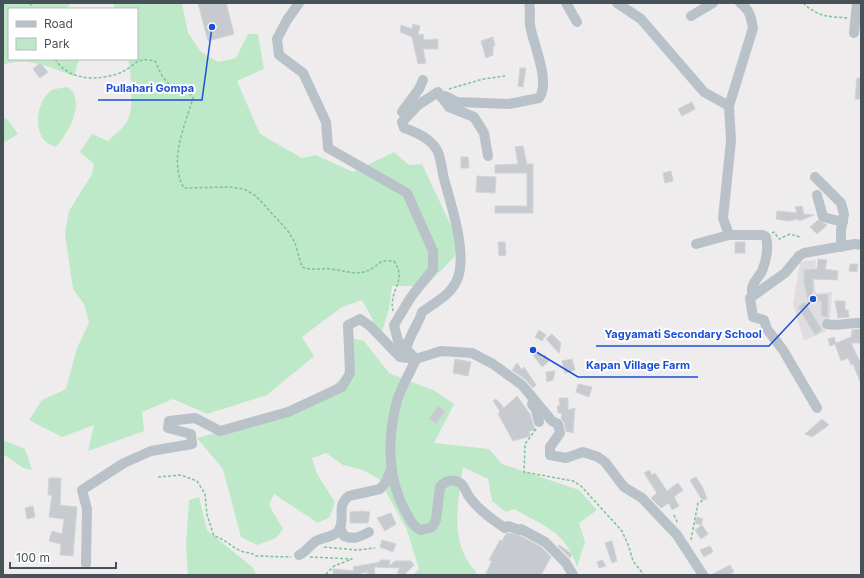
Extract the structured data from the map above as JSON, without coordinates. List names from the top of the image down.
{
  "places": ["Pullahari Gompa", "Yagyamati Secondary School", "Kapan Village Farm"],
  "legend": ["Road", "Park"],
  "scale_bar": "100 m"
}
